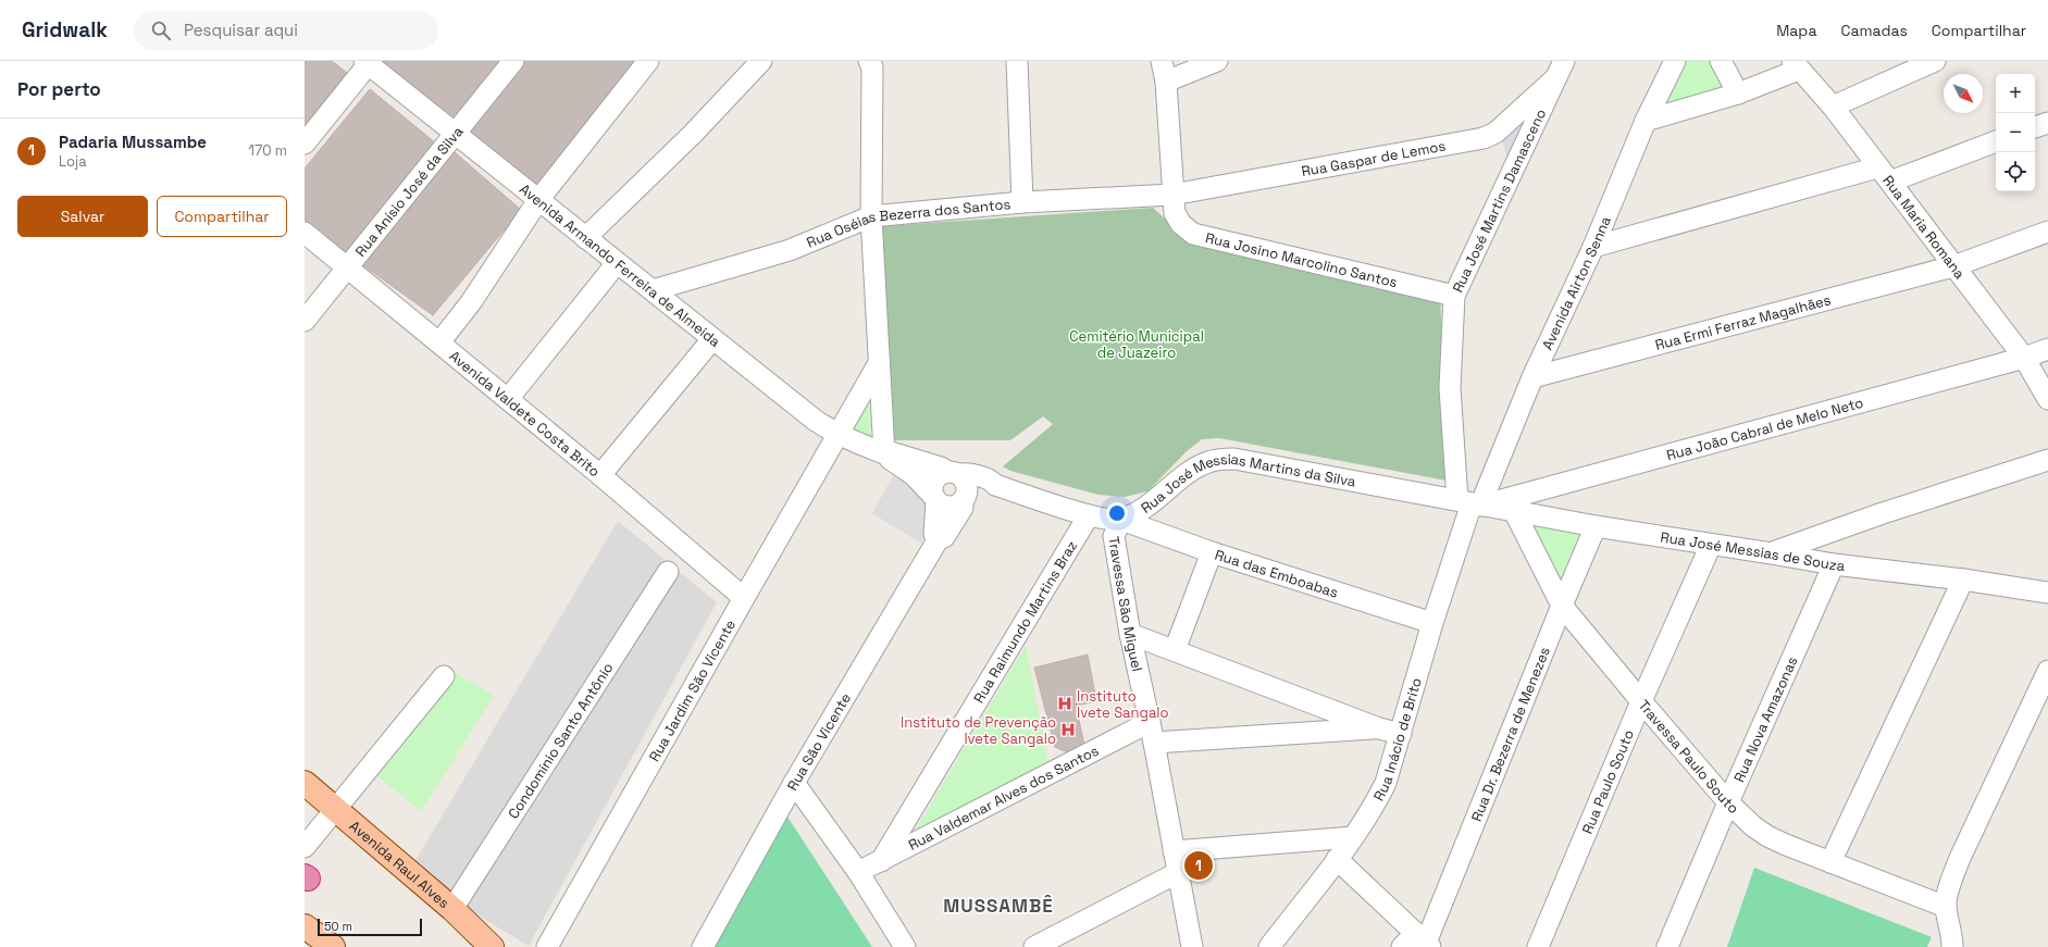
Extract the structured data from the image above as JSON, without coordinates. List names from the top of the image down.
{
  "streets": {
    "main road": ["Avenida Raul Alves"],
    "street": [
      "Rua Gaspar de Lemos",
      "Rua Anísio José da Silva",
      "Rua José Martins Damasceno",
      "Rua Oséias Bezerra dos Santos",
      "Rua Maria Romana",
      "Rua Josino Marcolino Santos",
      "Avenida Armando Ferreira de Almeida",
      "Avenida Airton Senna",
      "Rua Ermi Ferraz Magalhães",
      "Avenida Valdete Costa Brito",
      "Rua João Cabral de Melo Neto",
      "Rua José Messias Martins da Silva",
      "Rua José Messias de Souza",
      "Rua das Emboabas",
      "Travessa São Miguel",
      "Rua Raimundo Martins Braz",
      "Rua Jardim São Vicente",
      "Rua Nova Amazonas",
      "Rua Dr. Bezerra de Menezes",
      "Rua Inácio de Brito",
      "Condomínio Santo Antônio",
      "Rua São Vicente",
      "Travessa Paulo Souto",
      "Rua Paulo Souto",
      "Rua Valdemar Alves dos Santos"
    ]
  },
  "crossings": [
    ["Rua Gaspar de Lemos", "Rua José Martins Damasceno"],
    ["Rua Gaspar de Lemos", "Rua Oséias Bezerra dos Santos"],
    ["Rua Gaspar de Lemos", "Rua Josino Marcolino Santos"],
    ["Rua Anísio José da Silva", "Avenida Armando Ferreira de Almeida"],
    ["Rua Anísio José da Silva", "Avenida Valdete Costa Brito"],
    ["Rua José Martins Damasceno", "Rua Josino Marcolino Santos"],
    ["Rua José Martins Damasceno", "Avenida Airton Senna"],
    ["Rua José Martins Damasceno", "Rua João Cabral de Melo Neto"],
    ["Rua José Martins Damasceno", "Rua José Messias Martins da Silva"],
    ["Rua José Martins Damasceno", "Rua José Messias de Souza"],
    ["Rua José Martins Damasceno", "Rua Inácio de Brito"],
    ["Rua Oséias Bezerra dos Santos", "Rua Josino Marcolino Santos"],
    ["Rua Oséias Bezerra dos Santos", "Avenida Armando Ferreira de Almeida"],
    ["Rua Maria Romana", "Rua Ermi Ferraz Magalhães"],
    ["Rua Maria Romana", "Rua João Cabral de Melo Neto"],
    ["Avenida Armando Ferreira de Almeida", "Rua Jardim São Vicente"],
    ["Avenida Airton Senna", "Rua Ermi Ferraz Magalhães"],
    ["Avenida Airton Senna", "Rua João Cabral de Melo Neto"],
    ["Avenida Airton Senna", "Rua José Messias Martins da Silva"],
    ["Avenida Airton Senna", "Rua José Messias de Souza"],
    ["Avenida Airton Senna", "Rua Inácio de Brito"],
    ["Avenida Valdete Costa Brito", "Rua Jardim São Vicente"],
    ["Rua João Cabral de Melo Neto", "Rua José Messias Martins da Silva"],
    ["Rua João Cabral de Melo Neto", "Rua José Messias de Souza"],
    ["Rua João Cabral de Melo Neto", "Rua Inácio de Brito"],
    ["Rua José Messias Martins da Silva", "Rua José Messias de Souza"],
    ["Rua José Messias Martins da Silva", "Rua das Emboabas"],
    ["Rua José Messias Martins da Silva", "Travessa São Miguel"],
    ["Rua José Messias Martins da Silva", "Rua Raimundo Martins Braz"],
    ["Rua José Messias Martins da Silva", "Rua Inácio de Brito"],
    ["Rua José Messias de Souza", "Rua Nova Amazonas"],
    ["Rua José Messias de Souza", "Rua Dr. Bezerra de Menezes"],
    ["Rua José Messias de Souza", "Rua Inácio de Brito"],
    ["Rua José Messias de Souza", "Travessa Paulo Souto"],
    ["Rua José Messias de Souza", "Rua Paulo Souto"],
    ["Rua das Emboabas", "Travessa São Miguel"],
    ["Rua das Emboabas", "Rua Inácio de Brito"],
    ["Travessa São Miguel", "Rua Valdemar Alves dos Santos"],
    ["Rua Raimundo Martins Braz", "Rua Valdemar Alves dos Santos"],
    ["Rua Nova Amazonas", "Travessa Paulo Souto"],
    ["Rua Dr. Bezerra de Menezes", "Travessa Paulo Souto"],
    ["Condomínio Santo Antônio", "Avenida Raul Alves"],
    ["Travessa Paulo Souto", "Rua Paulo Souto"]
  ],
  "districts": ["MUSSAMBÊ"],
  "parks": ["Cemitério Municipal de Juazeiro"],
  "places": {
    "hospital": ["Instituto Ivete Sangalo", "Instituto de Prevenção Ivete Sangalo"]
  },
  "scale_bar": "50 m",
  "north": "bottom right",
  "page": {
    "header": "Gridwalk",
    "search": "Pesquisar aqui",
    "nav": ["Mapa", "Camadas", "Compartilhar"],
    "heading": "Por perto",
    "map_buttons": ["+", "−"],
    "list": [
      {
        "mark": "1",
        "name": "Padaria Mussambe",
        "note": "Loja",
        "value": "170 m"
      }
    ],
    "buttons": ["Salvar", "Compartilhar"],
    "pins": "1",
    "scale": "50 m"
  }
}
